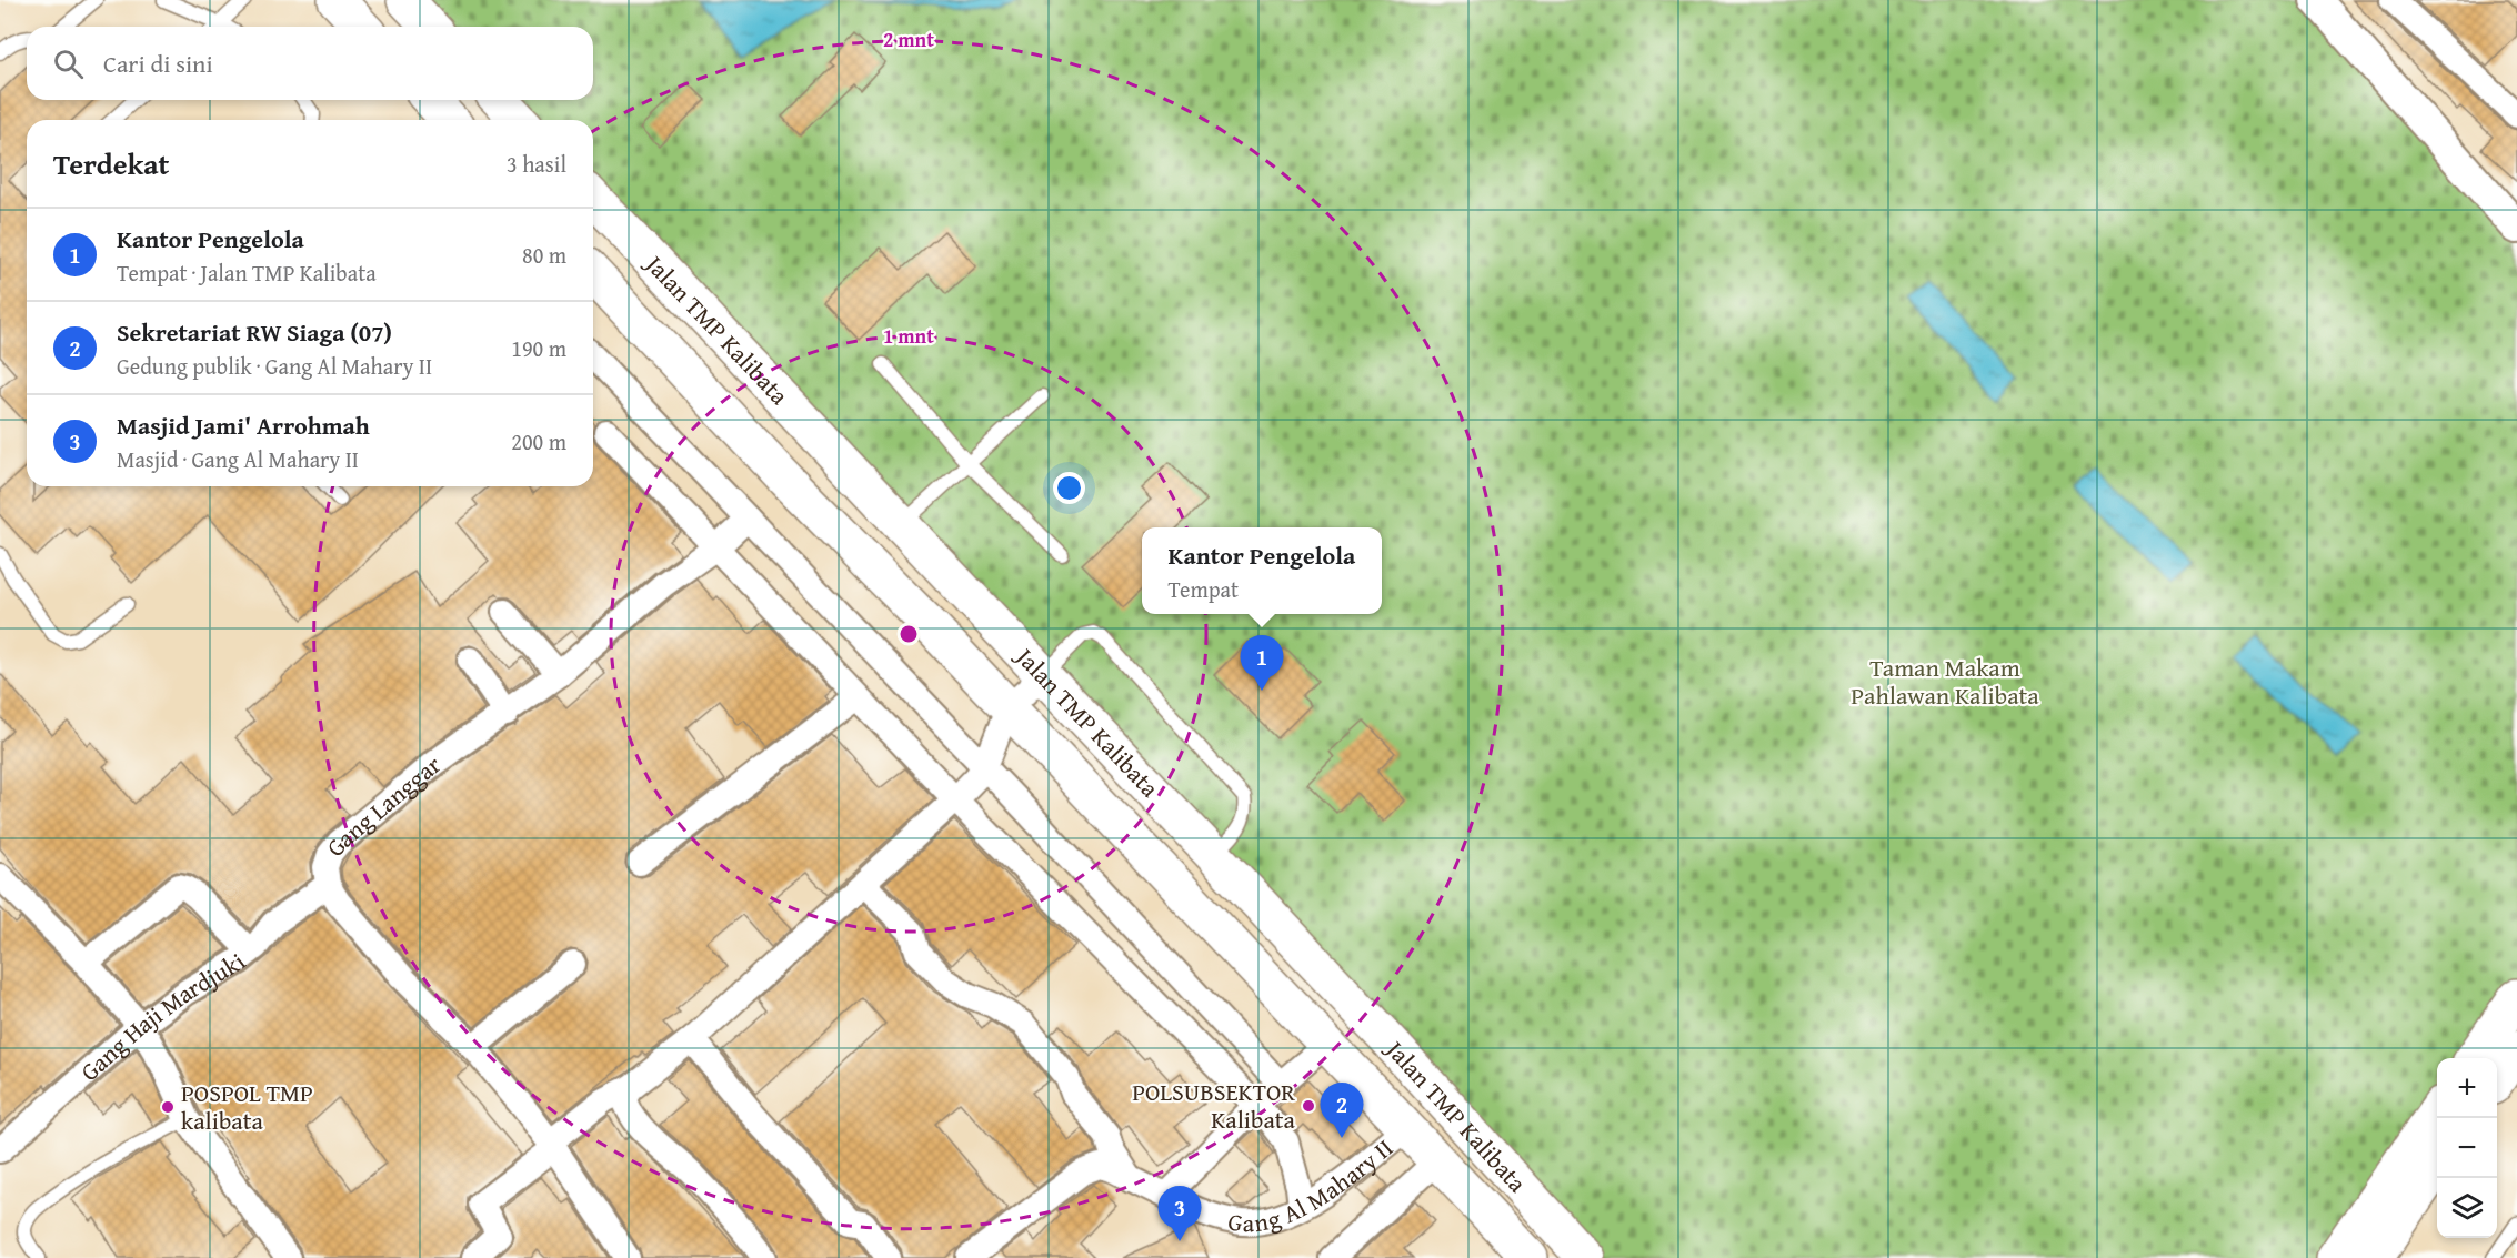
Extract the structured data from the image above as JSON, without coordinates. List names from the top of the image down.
{
  "streets": {
    "main road": ["Jalan TMP Kalibata"],
    "street": ["Gang Langgar", "Gang Haji Mardjuki", "Gang Al Mahary II"]
  },
  "crossings": [
    ["Jalan TMP Kalibata", "Gang Al Mahary II"],
    ["Gang Langgar", "Gang Haji Mardjuki"]
  ],
  "parks": ["Taman Makam Pahlawan Kalibata"],
  "places": ["POLSUBSEKTOR Kalibata", "POSPOL TMP kalibata"],
  "page": {
    "search": "Cari di sini",
    "heading": ["Terdekat", "3 hasil"],
    "list": [
      {
        "mark": "1",
        "name": "Kantor Pengelola",
        "note": "Tempat · Jalan TMP Kalibata",
        "value": "80 m"
      },
      {
        "mark": "2",
        "name": "Sekretariat RW Siaga (07)",
        "note": "Gedung publik · Gang Al Mahary II",
        "value": "190 m"
      },
      {
        "mark": "3",
        "name": "Masjid Jami' Arrohmah",
        "note": "Masjid · Gang Al Mahary II",
        "value": "200 m"
      }
    ],
    "popup": ["Kantor Pengelola", "Tempat"],
    "pins": ["1", "2", "3"],
    "map_buttons": ["+", "−"]
  },
  "rings": ["2 mnt", "1 mnt"]
}
